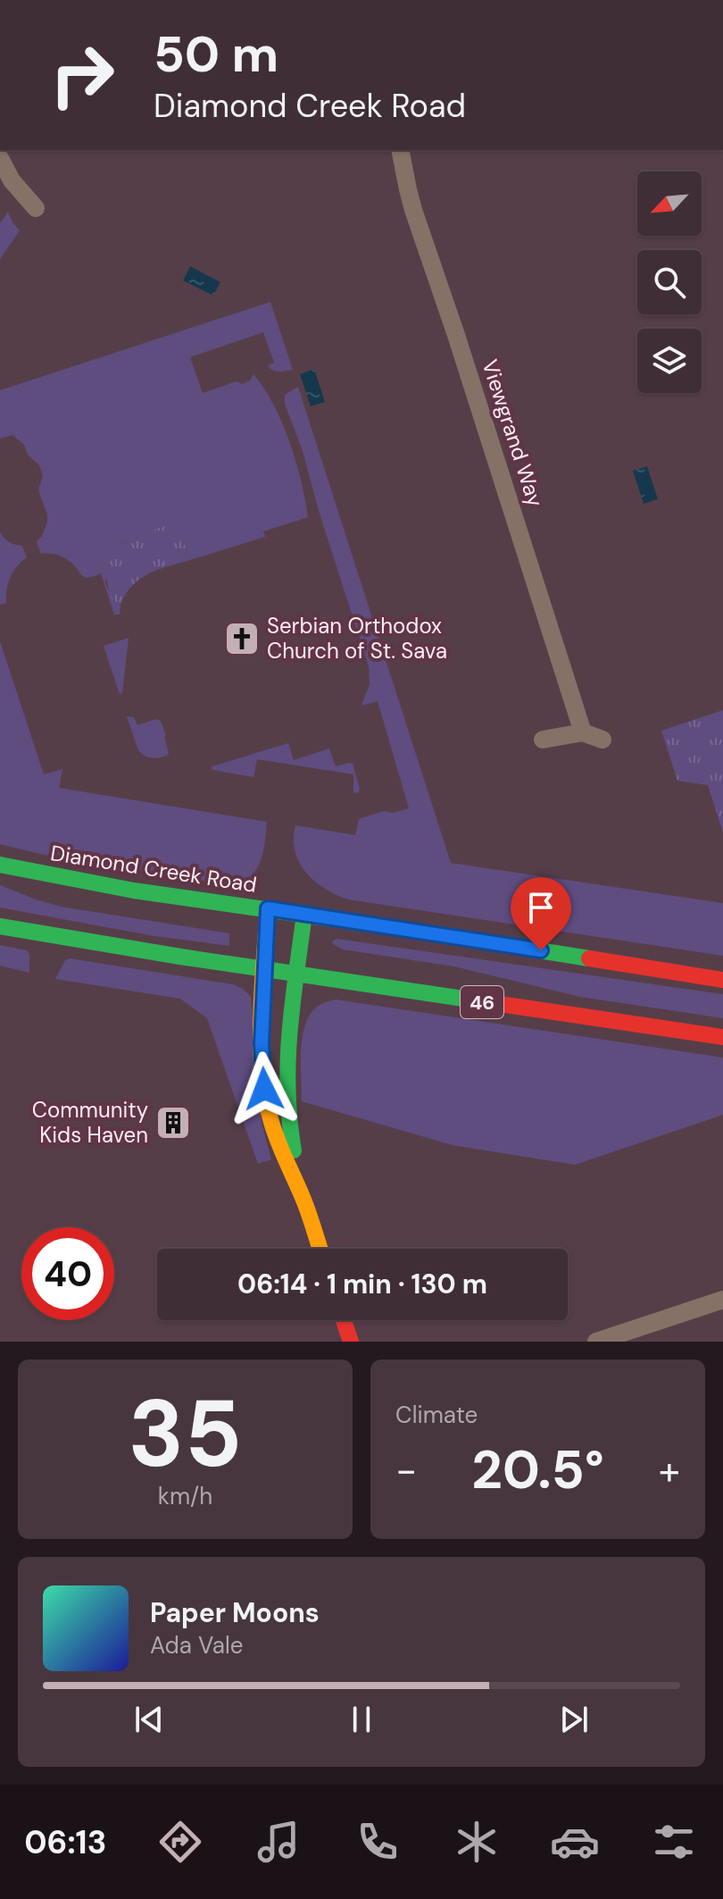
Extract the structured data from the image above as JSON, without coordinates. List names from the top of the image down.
{
  "streets": {
    "main road": ["Diamond Creek Road", "46"],
    "street": ["Viewgrand Way"]
  },
  "places": {
    "church": ["Serbian Orthodox Church of St. Sava"],
    "building": ["Community Kids Haven"]
  },
  "north": "bottom left",
  "page": {
    "turn": ["50 m", "Diamond Creek Road"],
    "limit": "40",
    "trip": "06:14 · 1 min · 130 m",
    "tile": [
      ["35", "km/h"],
      "Climate"
    ],
    "heat": ["−", "20.5°", "+"],
    "song": ["Paper Moons", "Ada Vale"],
    "tabs": "06:13"
  }
}
